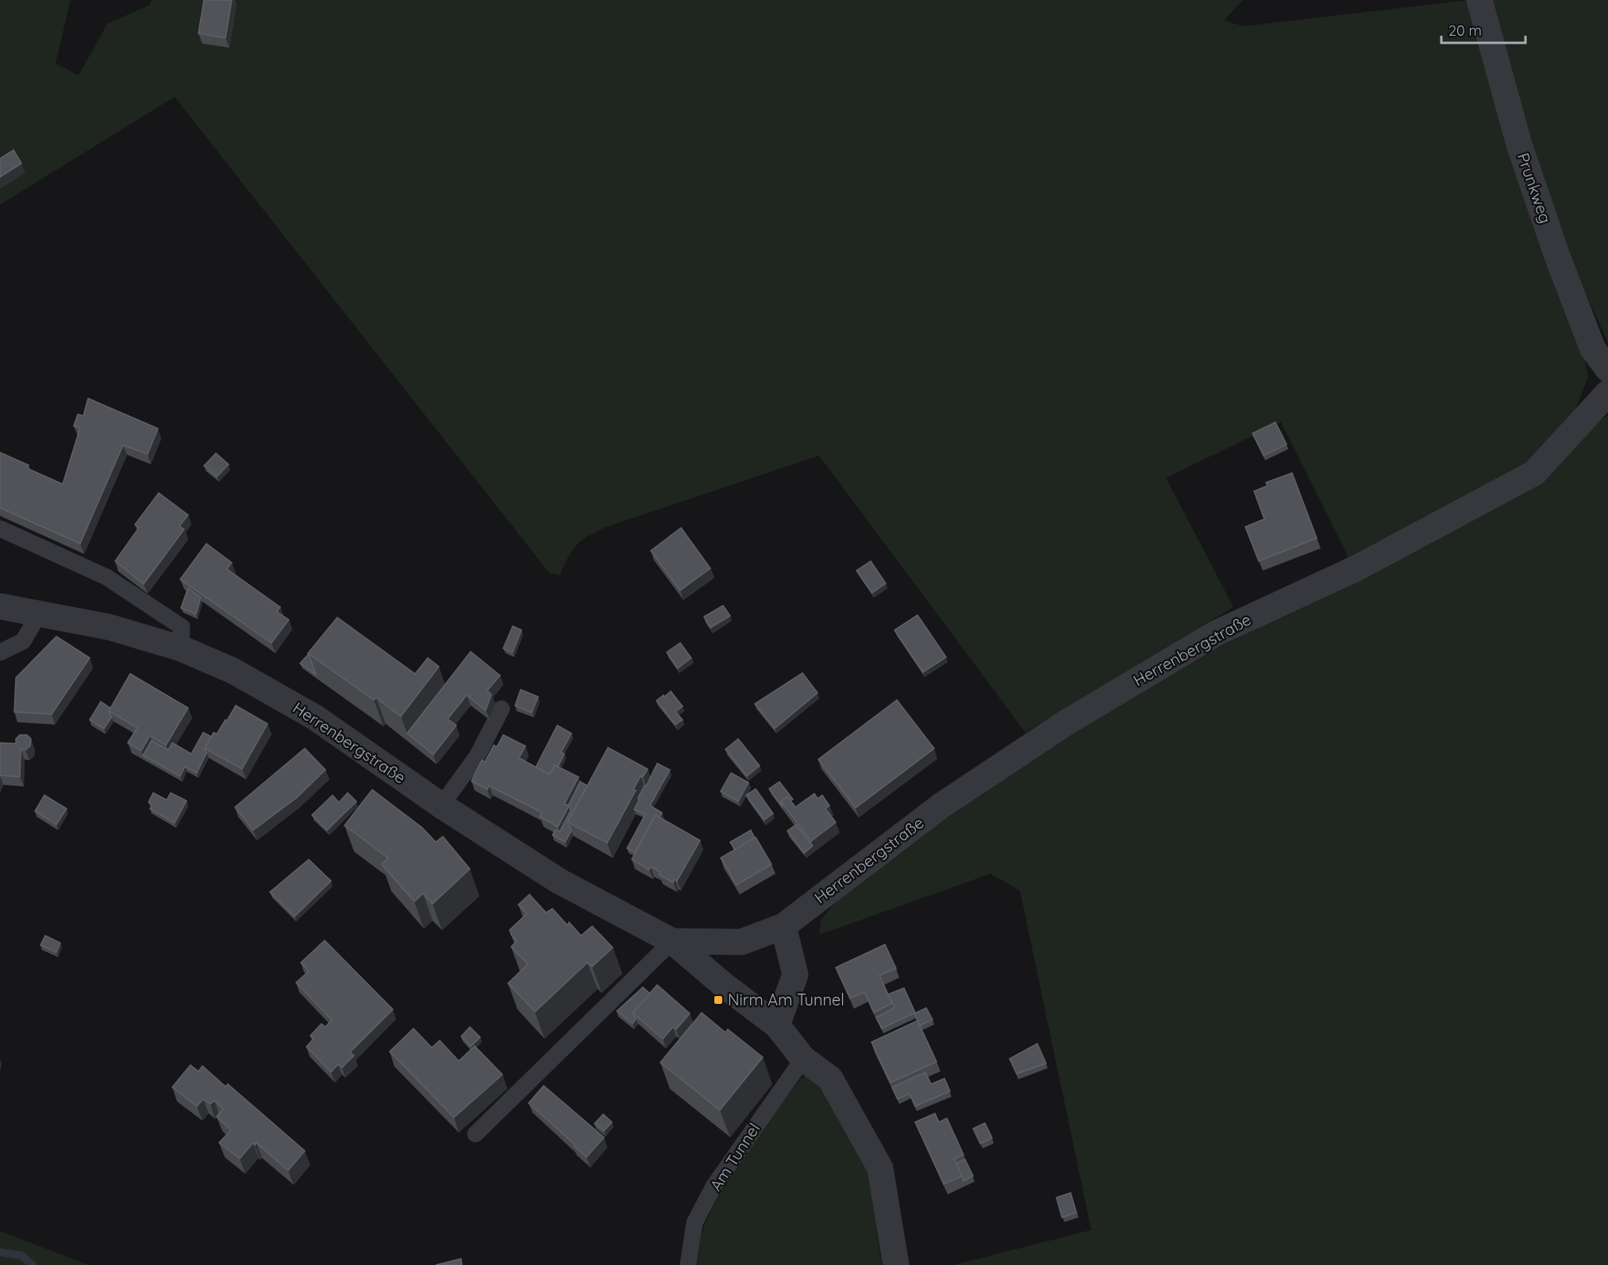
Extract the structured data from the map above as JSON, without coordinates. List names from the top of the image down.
{
  "streets": {
    "street": ["Prunkweg", "Herrenbergstraße"],
    "lane": ["Am Tunnel"]
  },
  "places": {
    "transit": ["Nirm Am Tunnel"]
  },
  "scale_bar": "20 m"
}
